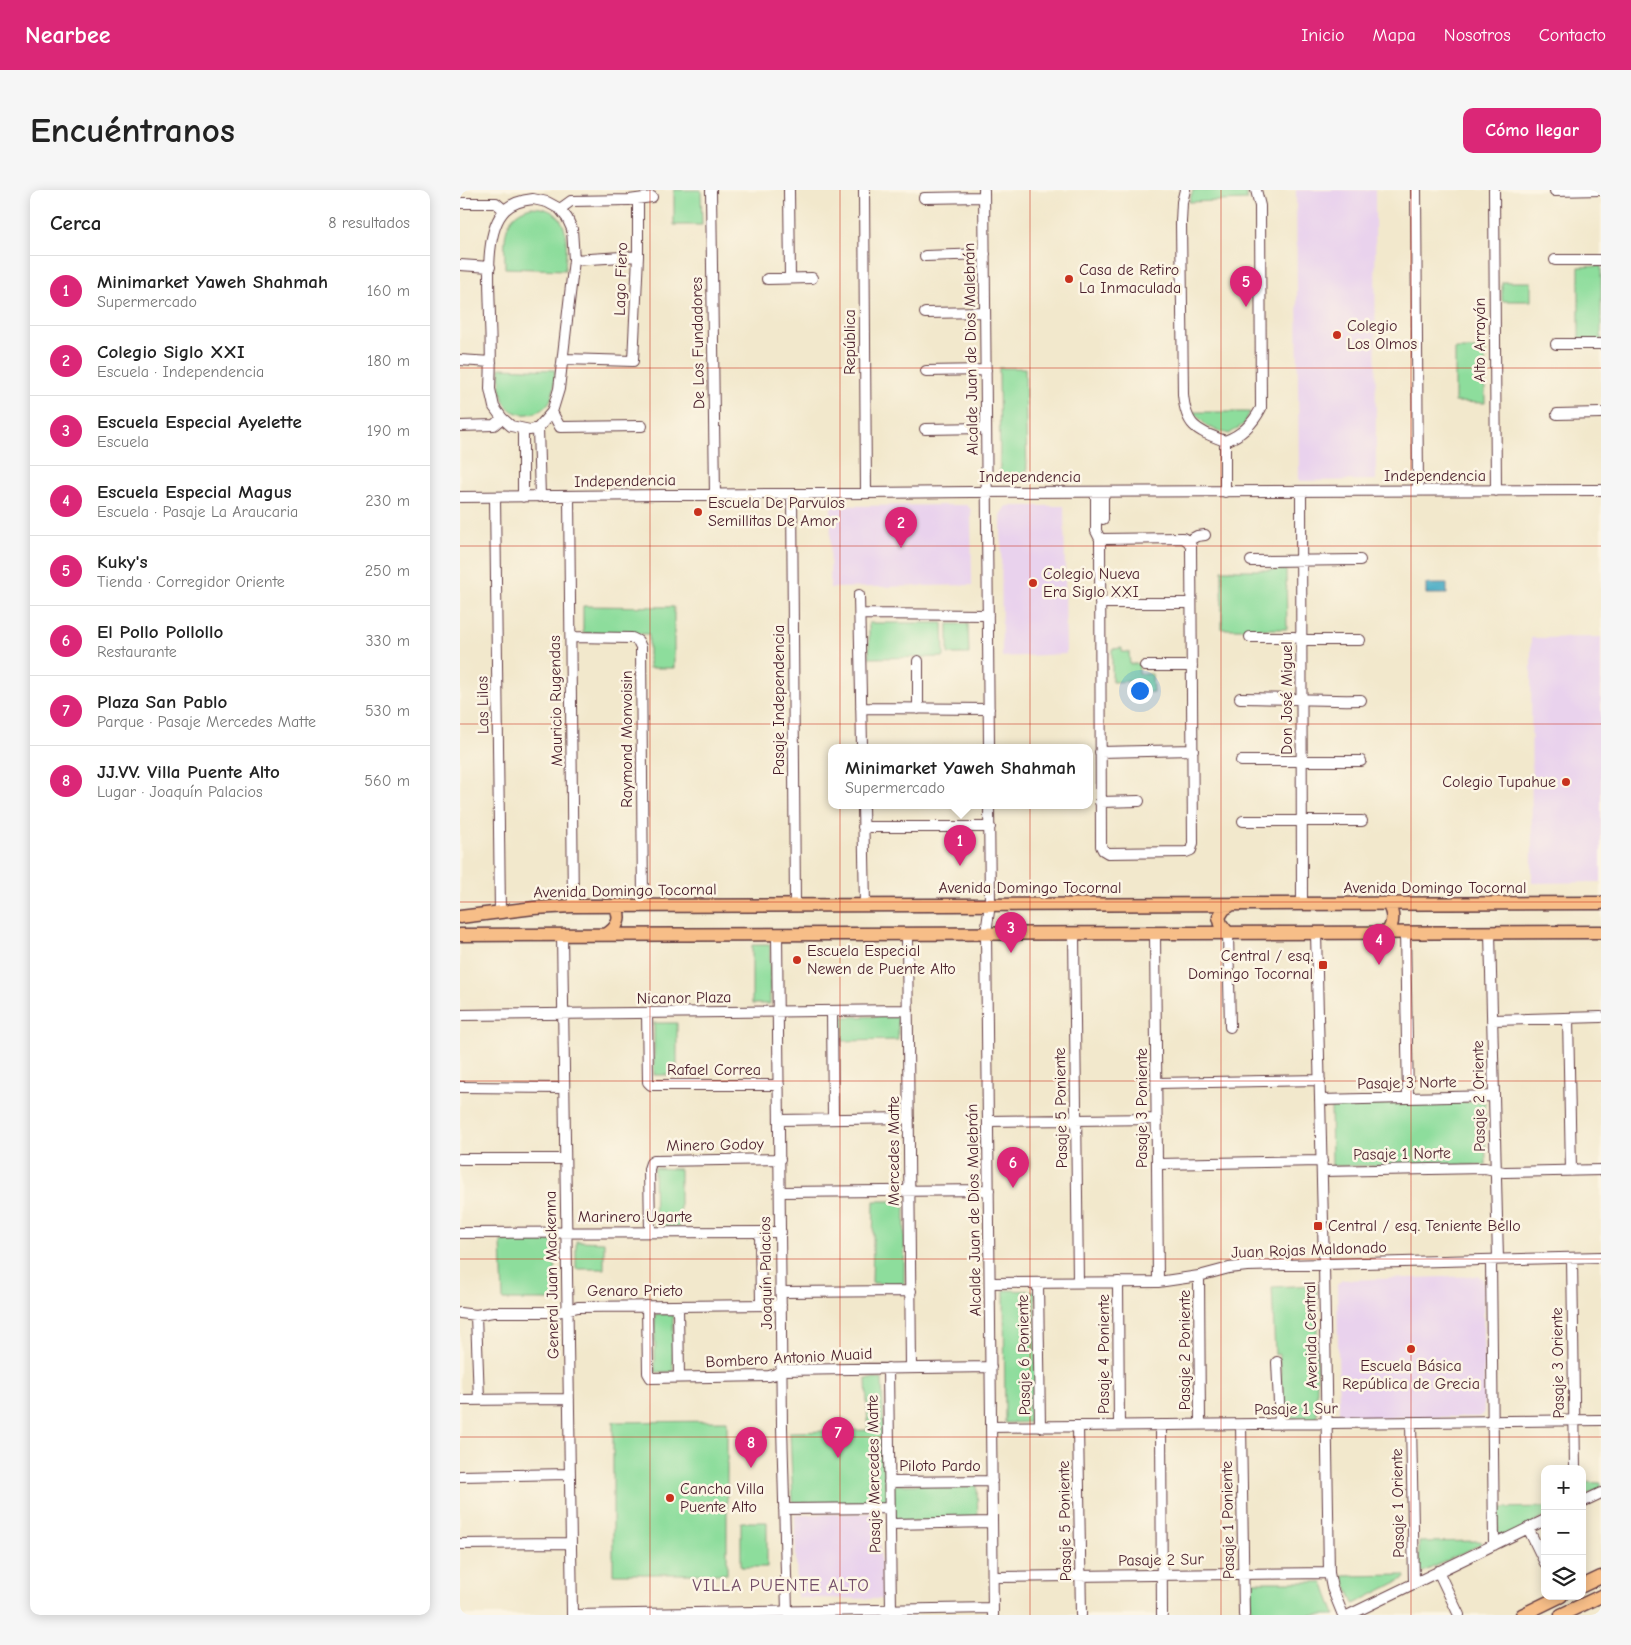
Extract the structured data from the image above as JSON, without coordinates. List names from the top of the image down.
{
  "streets": {
    "main road": ["Avenida Domingo Tocornal"],
    "street": [
      "Lago Fiero",
      "Alto Arrayán",
      "República",
      "De Los Fundadores",
      "Alcalde Juan de Dios Malebrán",
      "Independencia",
      "Don José Miguel",
      "Pasaje Independencia",
      "Mauricio Rugendas",
      "Las Lilas",
      "Raymond Monvoisin",
      "Nicanor Plaza",
      "Rafael Correa",
      "Pasaje 3 Norte",
      "Pasaje 2 Oriente",
      "Pasaje 5 Poniente",
      "Pasaje 3 Poniente",
      "Minero Godoy",
      "Mercedes Matte",
      "Pasaje 1 Norte",
      "Marinero Ugarte",
      "Juan Rojas Maldonado",
      "Joaquín Palacios",
      "General Juan Mackenna",
      "Genaro Prieto",
      "Avenida Central",
      "Pasaje 2 Poniente",
      "Pasaje 4 Poniente",
      "Pasaje 6 Poniente",
      "Bombero Antonio Muaid",
      "Pasaje 3 Oriente",
      "Pasaje 1 Sur",
      "Piloto Pardo",
      "Pasaje Mercedes Matte",
      "Pasaje 1 Oriente",
      "Pasaje 1 Poniente",
      "Pasaje 2 Sur"
    ]
  },
  "crossings": [
    ["Alto Arrayán", "Independencia"],
    ["República", "Independencia"],
    ["De Los Fundadores", "Independencia"],
    ["Alcalde Juan de Dios Malebrán", "Independencia"],
    ["Alcalde Juan de Dios Malebrán", "Avenida Domingo Tocornal"],
    ["Alcalde Juan de Dios Malebrán", "Juan Rojas Maldonado"],
    ["Alcalde Juan de Dios Malebrán", "Bombero Antonio Muaid"],
    ["Alcalde Juan de Dios Malebrán", "Pasaje 1 Sur"],
    ["Alcalde Juan de Dios Malebrán", "Piloto Pardo"],
    ["Alcalde Juan de Dios Malebrán", "Pasaje 2 Sur"],
    ["Independencia", "Don José Miguel"],
    ["Independencia", "Pasaje Independencia"],
    ["Independencia", "Mauricio Rugendas"],
    ["Independencia", "Las Lilas"],
    ["Don José Miguel", "Avenida Domingo Tocornal"],
    ["Pasaje Independencia", "Avenida Domingo Tocornal"],
    ["Mauricio Rugendas", "Raymond Monvoisin"],
    ["Mauricio Rugendas", "Avenida Domingo Tocornal"],
    ["Las Lilas", "Avenida Domingo Tocornal"],
    ["Raymond Monvoisin", "Avenida Domingo Tocornal"],
    ["Nicanor Plaza", "Rafael Correa"],
    ["Nicanor Plaza", "Mercedes Matte"],
    ["Nicanor Plaza", "Joaquín Palacios"],
    ["Nicanor Plaza", "General Juan Mackenna"],
    ["Rafael Correa", "Joaquín Palacios"],
    ["Pasaje 3 Norte", "Pasaje 2 Oriente"],
    ["Pasaje 3 Norte", "Avenida Central"],
    ["Pasaje 2 Oriente", "Pasaje 1 Norte"],
    ["Pasaje 2 Oriente", "Juan Rojas Maldonado"],
    ["Pasaje 2 Oriente", "Pasaje 1 Sur"],
    ["Pasaje 5 Poniente", "Juan Rojas Maldonado"],
    ["Pasaje 5 Poniente", "Pasaje 1 Sur"],
    ["Pasaje 5 Poniente", "Pasaje 2 Sur"],
    ["Pasaje 3 Poniente", "Pasaje 1 Norte"],
    ["Pasaje 3 Poniente", "Juan Rojas Maldonado"],
    ["Minero Godoy", "Marinero Ugarte"],
    ["Minero Godoy", "Joaquín Palacios"],
    ["Mercedes Matte", "Bombero Antonio Muaid"],
    ["Pasaje 1 Norte", "Avenida Central"],
    ["Marinero Ugarte", "Joaquín Palacios"],
    ["Marinero Ugarte", "General Juan Mackenna"],
    ["Juan Rojas Maldonado", "Avenida Central"],
    ["Juan Rojas Maldonado", "Pasaje 2 Poniente"],
    ["Juan Rojas Maldonado", "Pasaje 4 Poniente"],
    ["Juan Rojas Maldonado", "Pasaje 6 Poniente"],
    ["Juan Rojas Maldonado", "Pasaje 3 Oriente"],
    ["Joaquín Palacios", "Genaro Prieto"],
    ["Joaquín Palacios", "Bombero Antonio Muaid"],
    ["General Juan Mackenna", "Genaro Prieto"],
    ["Genaro Prieto", "Bombero Antonio Muaid"],
    ["Avenida Central", "Pasaje 1 Sur"],
    ["Avenida Central", "Pasaje 2 Sur"],
    ["Pasaje 2 Poniente", "Pasaje 1 Sur"],
    ["Pasaje 4 Poniente", "Pasaje 1 Sur"],
    ["Pasaje 6 Poniente", "Pasaje 1 Sur"],
    ["Bombero Antonio Muaid", "Pasaje Mercedes Matte"],
    ["Pasaje 3 Oriente", "Pasaje 1 Sur"],
    ["Pasaje 1 Sur", "Pasaje 1 Oriente"],
    ["Pasaje 1 Sur", "Pasaje 1 Poniente"],
    ["Piloto Pardo", "Pasaje Mercedes Matte"],
    ["Pasaje 1 Poniente", "Pasaje 2 Sur"]
  ],
  "districts": ["VILLA PUENTE ALTO"],
  "places": {
    "other": [
      "Casa de Retiro La Inmaculada",
      "Colegio Los Olmos",
      "Escuela De Parvulos Semillitas De Amor",
      "Colegio Nueva Era Siglo XXI",
      "Colegio Tupahue",
      "Escuela Especial Newen de Puente Alto",
      "Escuela Básica República de Grecia",
      "Cancha Villa Puente Alto"
    ],
    "transit": ["Central / esq. Domingo Tocornal", "Central / esq. Teniente Bello"]
  },
  "page": {
    "header": "Nearbee",
    "nav": [
      "Inicio",
      "Mapa",
      "Nosotros",
      "Contacto"
    ],
    "buttons": "Cómo llegar",
    "title": "Encuéntranos",
    "heading": ["Cerca", "8 resultados"],
    "list": [
      {
        "mark": "1",
        "name": "Minimarket Yaweh Shahmah",
        "note": "Supermercado",
        "value": "160 m"
      },
      {
        "mark": "2",
        "name": "Colegio Siglo XXI",
        "note": "Escuela · Independencia",
        "value": "180 m"
      },
      {
        "mark": "3",
        "name": "Escuela Especial Ayelette",
        "note": "Escuela",
        "value": "190 m"
      },
      {
        "mark": "4",
        "name": "Escuela Especial Magus",
        "note": "Escuela · Pasaje La Araucaria",
        "value": "230 m"
      },
      {
        "mark": "5",
        "name": "Kuky's",
        "note": "Tienda · Corregidor Oriente",
        "value": "250 m"
      },
      {
        "mark": "6",
        "name": "El Pollo Pollollo",
        "note": "Restaurante",
        "value": "330 m"
      },
      {
        "mark": "7",
        "name": "Plaza San Pablo",
        "note": "Parque · Pasaje Mercedes Matte",
        "value": "530 m"
      },
      {
        "mark": "8",
        "name": "JJ.VV. Villa Puente Alto",
        "note": "Lugar · Joaquín Palacios",
        "value": "560 m"
      }
    ],
    "pins": [
      "5",
      "2",
      "1",
      "3",
      "4",
      "6",
      "7",
      "8"
    ],
    "popup": ["Minimarket Yaweh Shahmah", "Supermercado"],
    "map_buttons": ["+", "−"]
  }
}
